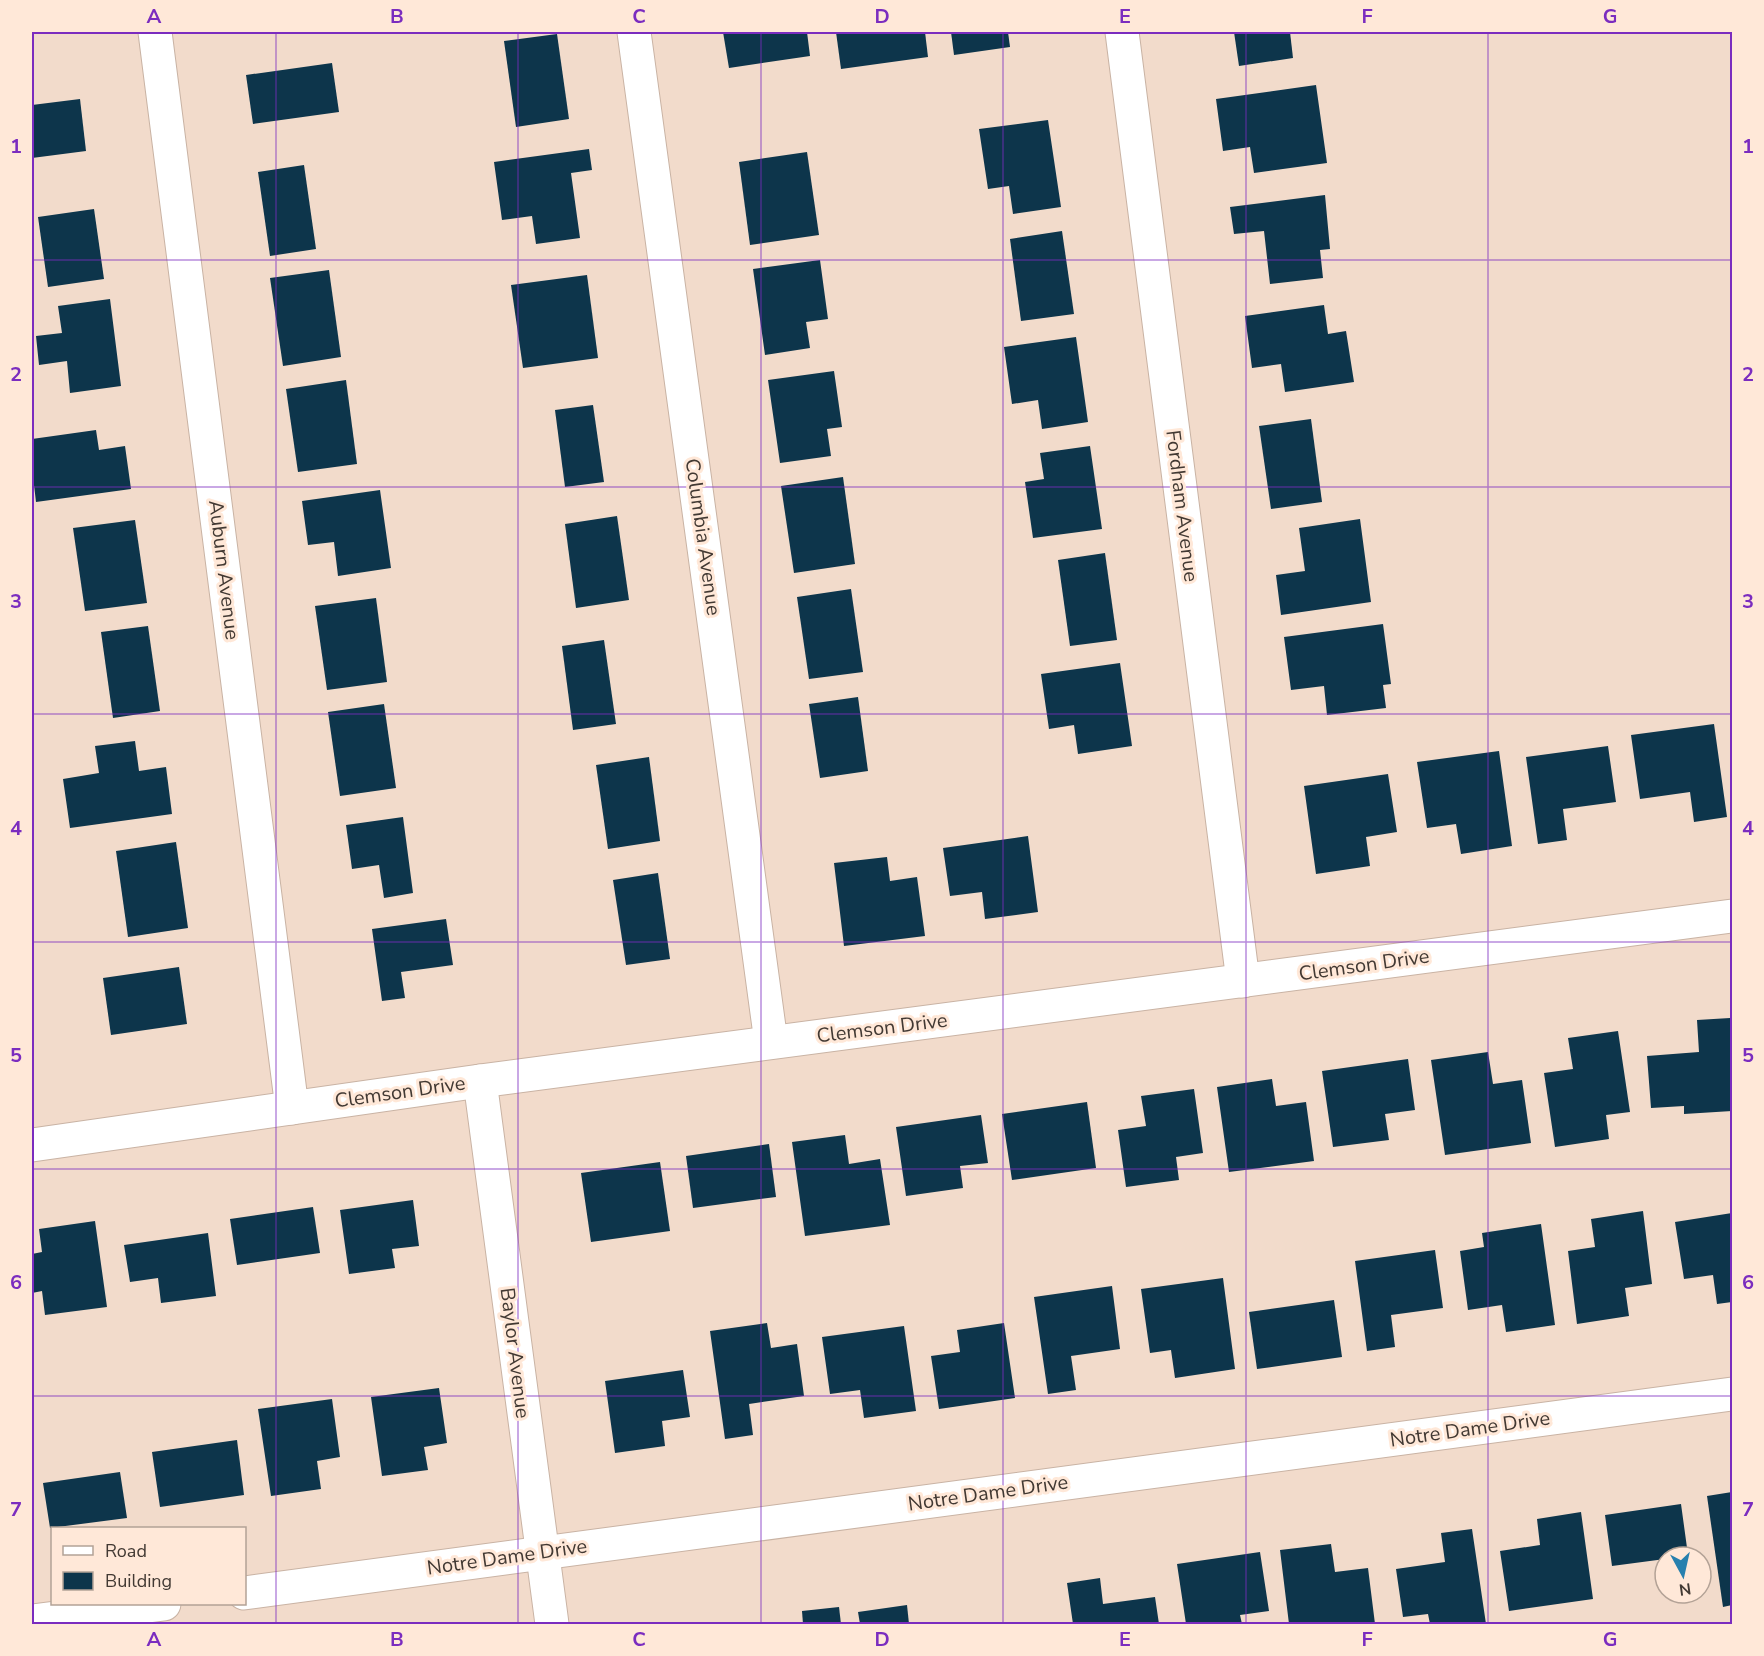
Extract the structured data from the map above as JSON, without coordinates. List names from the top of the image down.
{
  "streets": {
    "street": [
      "Fordham Avenue",
      "Columbia Avenue",
      "Auburn Avenue",
      "Clemson Drive",
      "Baylor Avenue",
      "Notre Dame Drive"
    ]
  },
  "crossings": [
    ["Fordham Avenue", "Clemson Drive"],
    ["Columbia Avenue", "Clemson Drive"],
    ["Auburn Avenue", "Clemson Drive"],
    ["Clemson Drive", "Baylor Avenue"],
    ["Baylor Avenue", "Notre Dame Drive"]
  ],
  "legend": ["Road", "Building"],
  "north": "bottom",
  "grid": {
    "columns": [
      "A",
      "B",
      "C",
      "D",
      "E",
      "F",
      "G"
    ],
    "rows": [
      "1",
      "2",
      "3",
      "4",
      "5",
      "6",
      "7"
    ]
  }
}
